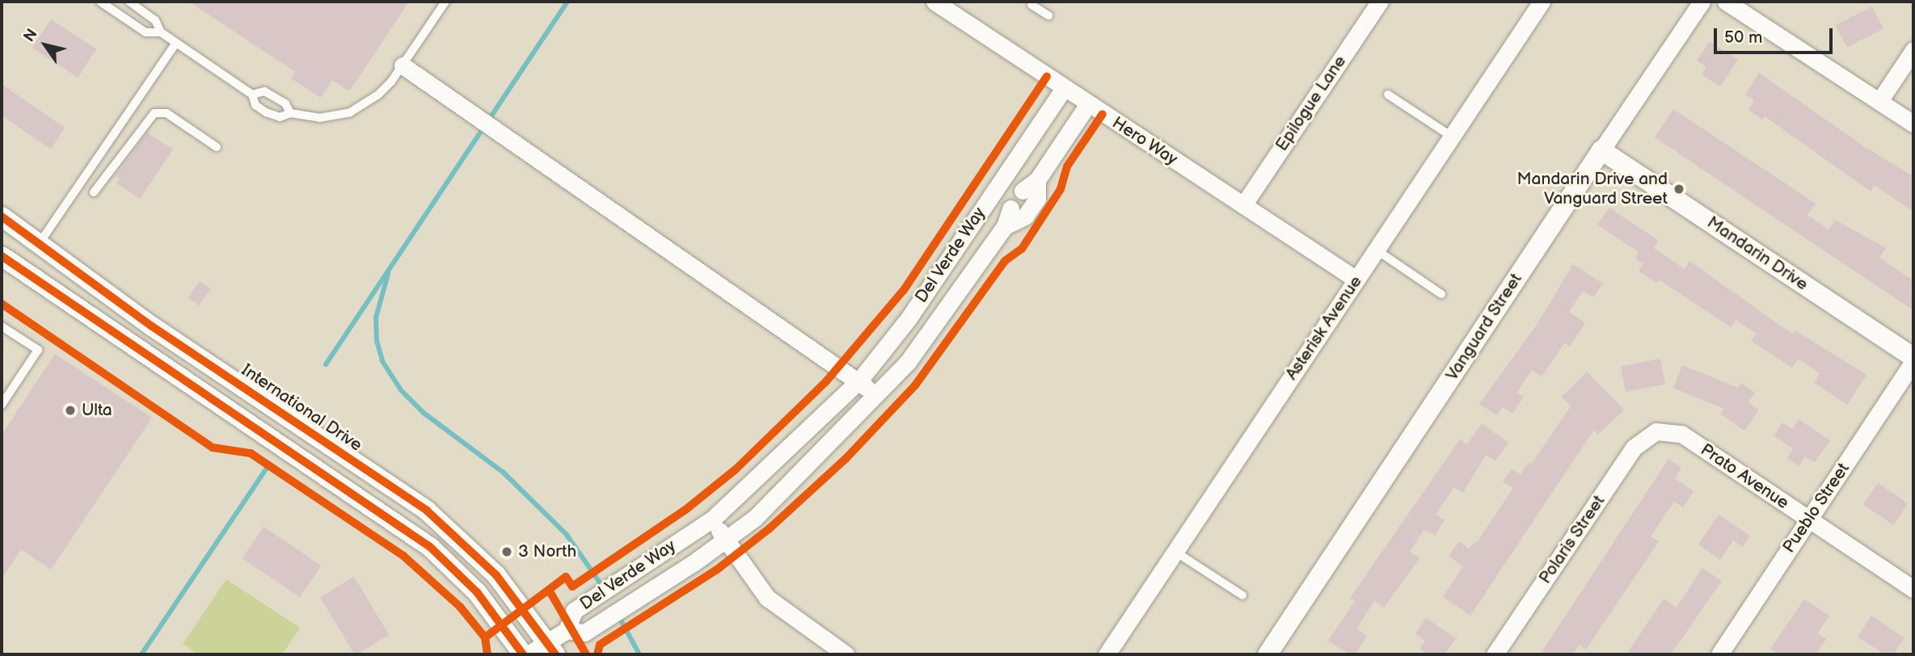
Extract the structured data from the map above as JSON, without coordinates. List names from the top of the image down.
{
  "streets": {
    "street": [
      "Epilogue Lane",
      "Hero Way",
      "Mandarin Drive",
      "Del Verde Way",
      "Vanguard Street",
      "Asterisk Avenue",
      "International Drive",
      "Prato Avenue",
      "Pueblo Street",
      "Polaris Street"
    ]
  },
  "crossings": [
    ["Epilogue Lane", "Hero Way"],
    ["Hero Way", "Del Verde Way"],
    ["Hero Way", "Asterisk Avenue"],
    ["Mandarin Drive", "Vanguard Street"],
    ["Prato Avenue", "Pueblo Street"],
    ["Prato Avenue", "Polaris Street"]
  ],
  "places": ["Mandarin Drive and Vanguard Street", "Ulta", "3 North"],
  "scale_bar": "50 m",
  "north": "top left"
}
